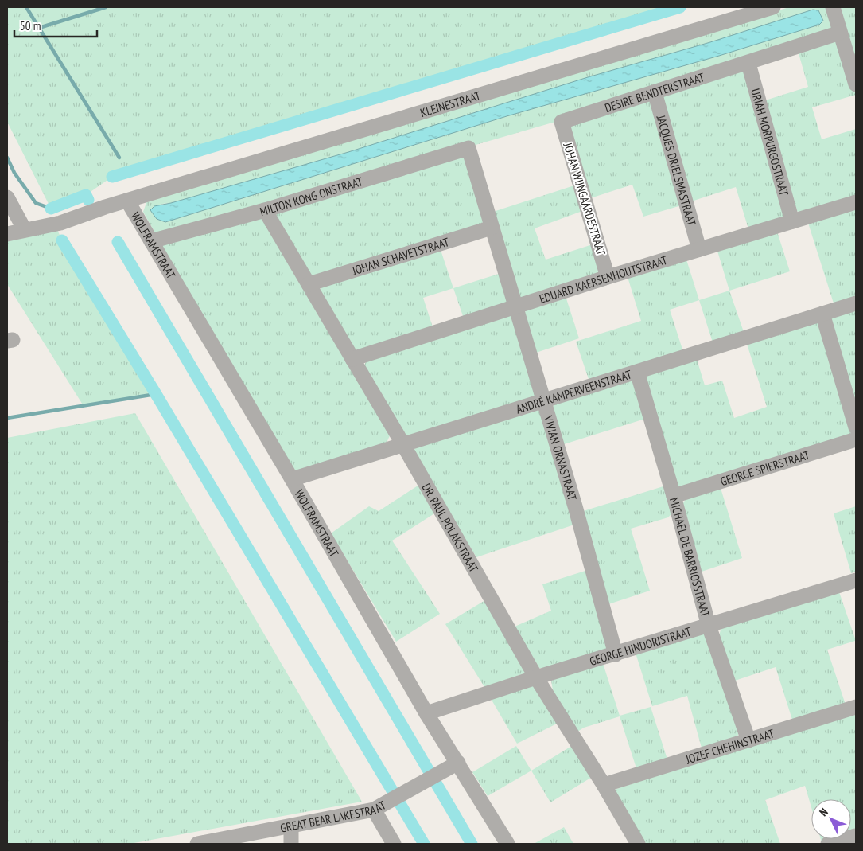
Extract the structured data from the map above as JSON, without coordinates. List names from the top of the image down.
{
  "streets": {
    "street": [
      "DESIRE BENDTERSTRAAT",
      "KLEINESTRAAT",
      "URIAH MORPURGOSTRAAT",
      "JACQUES DRIELSMASTRAAT",
      "MILTON KONG ONSTRAAT",
      "JOHAN WIJNGAARDESTRAAT",
      "WOLFRAMSTRAAT",
      "JOHAN SCHAVETSTRAAT",
      "EDUARD KAERSENHOUTSTRAAT",
      "ANDRÉ KAMPERVEENSTRAAT",
      "VIVIAN ORNASTRAAT",
      "GEORGE SPIERSTRAAT",
      "DR. PAUL POLAKSTRAAT",
      "MICHAEL DE BARRIOSSTRAAT",
      "GEORGE HINDORISTRAAT",
      "JOZEF CHEHINSTRAAT",
      "GREAT BEAR LAKESTRAAT"
    ]
  },
  "crossings": [
    ["DESIRE BENDTERSTRAAT", "URIAH MORPURGOSTRAAT"],
    ["DESIRE BENDTERSTRAAT", "JACQUES DRIELSMASTRAAT"],
    ["DESIRE BENDTERSTRAAT", "JOHAN WIJNGAARDESTRAAT"],
    ["KLEINESTRAAT", "WOLFRAMSTRAAT"],
    ["URIAH MORPURGOSTRAAT", "EDUARD KAERSENHOUTSTRAAT"],
    ["JACQUES DRIELSMASTRAAT", "EDUARD KAERSENHOUTSTRAAT"],
    ["MILTON KONG ONSTRAAT", "WOLFRAMSTRAAT"],
    ["MILTON KONG ONSTRAAT", "VIVIAN ORNASTRAAT"],
    ["MILTON KONG ONSTRAAT", "DR. PAUL POLAKSTRAAT"],
    ["JOHAN WIJNGAARDESTRAAT", "EDUARD KAERSENHOUTSTRAAT"],
    ["WOLFRAMSTRAAT", "ANDRÉ KAMPERVEENSTRAAT"],
    ["WOLFRAMSTRAAT", "GEORGE HINDORISTRAAT"],
    ["WOLFRAMSTRAAT", "GREAT BEAR LAKESTRAAT"],
    ["JOHAN SCHAVETSTRAAT", "VIVIAN ORNASTRAAT"],
    ["JOHAN SCHAVETSTRAAT", "DR. PAUL POLAKSTRAAT"],
    ["EDUARD KAERSENHOUTSTRAAT", "VIVIAN ORNASTRAAT"],
    ["EDUARD KAERSENHOUTSTRAAT", "DR. PAUL POLAKSTRAAT"],
    ["ANDRÉ KAMPERVEENSTRAAT", "VIVIAN ORNASTRAAT"],
    ["ANDRÉ KAMPERVEENSTRAAT", "DR. PAUL POLAKSTRAAT"],
    ["ANDRÉ KAMPERVEENSTRAAT", "MICHAEL DE BARRIOSSTRAAT"],
    ["VIVIAN ORNASTRAAT", "GEORGE HINDORISTRAAT"],
    ["GEORGE SPIERSTRAAT", "MICHAEL DE BARRIOSSTRAAT"],
    ["DR. PAUL POLAKSTRAAT", "GEORGE HINDORISTRAAT"],
    ["DR. PAUL POLAKSTRAAT", "JOZEF CHEHINSTRAAT"],
    ["MICHAEL DE BARRIOSSTRAAT", "GEORGE HINDORISTRAAT"],
    ["MICHAEL DE BARRIOSSTRAAT", "JOZEF CHEHINSTRAAT"]
  ],
  "scale_bar": "50 m",
  "north": "top left"
}
